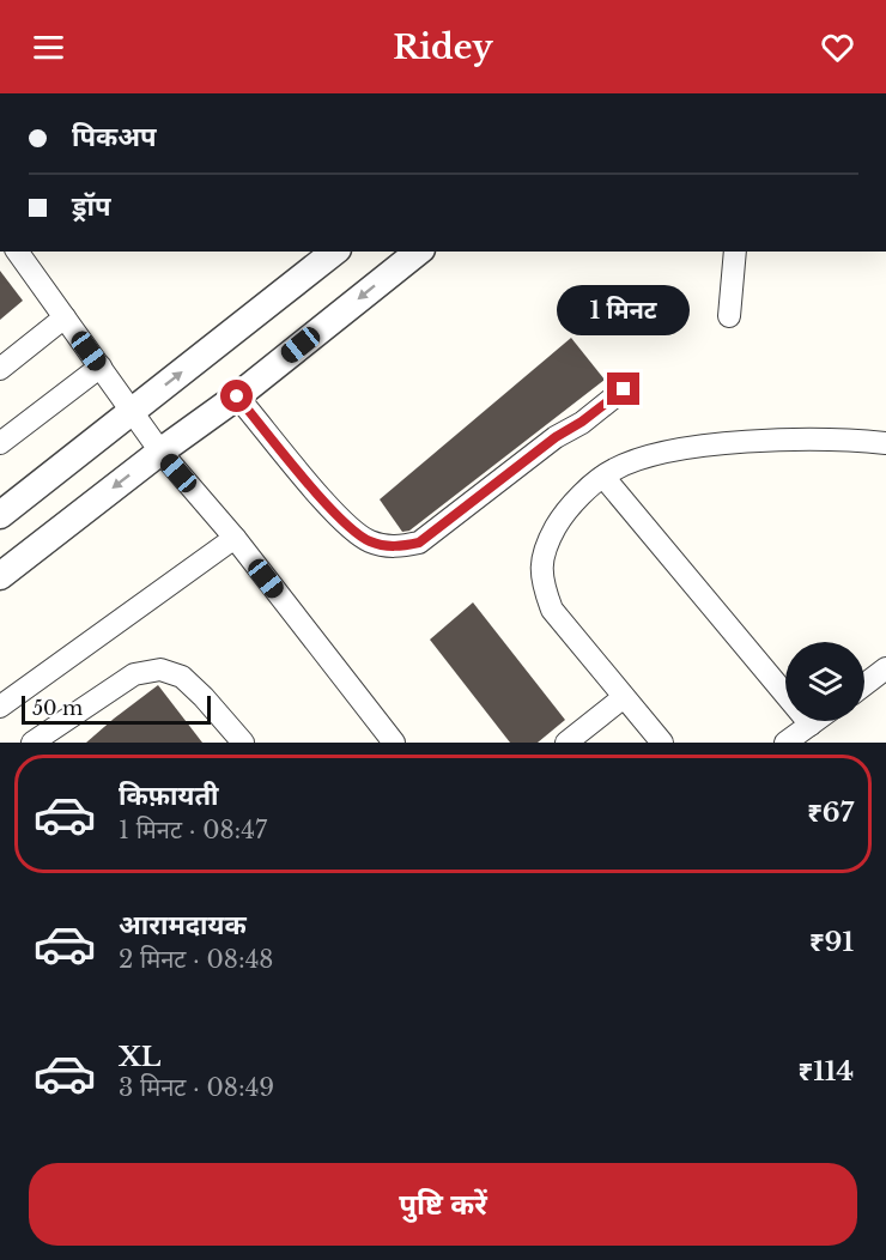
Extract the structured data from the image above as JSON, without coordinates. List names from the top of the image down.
{
  "scale_bar": "50 m",
  "page": {
    "header": "Ridey",
    "banner": ["पिकअप", "ड्रॉप"],
    "bubble": "1 मिनट",
    "scale": "50 m",
    "list": [
      {
        "name": "किफ़ायती",
        "note": "1 मिनट · 08:47",
        "value": "₹67"
      },
      {
        "name": "आरामदायक",
        "note": "2 मिनट · 08:48",
        "value": "₹91"
      },
      {
        "name": "XL",
        "note": "3 मिनट · 08:49",
        "value": "₹114"
      }
    ],
    "buttons": "पुष्टि करें"
  }
}
